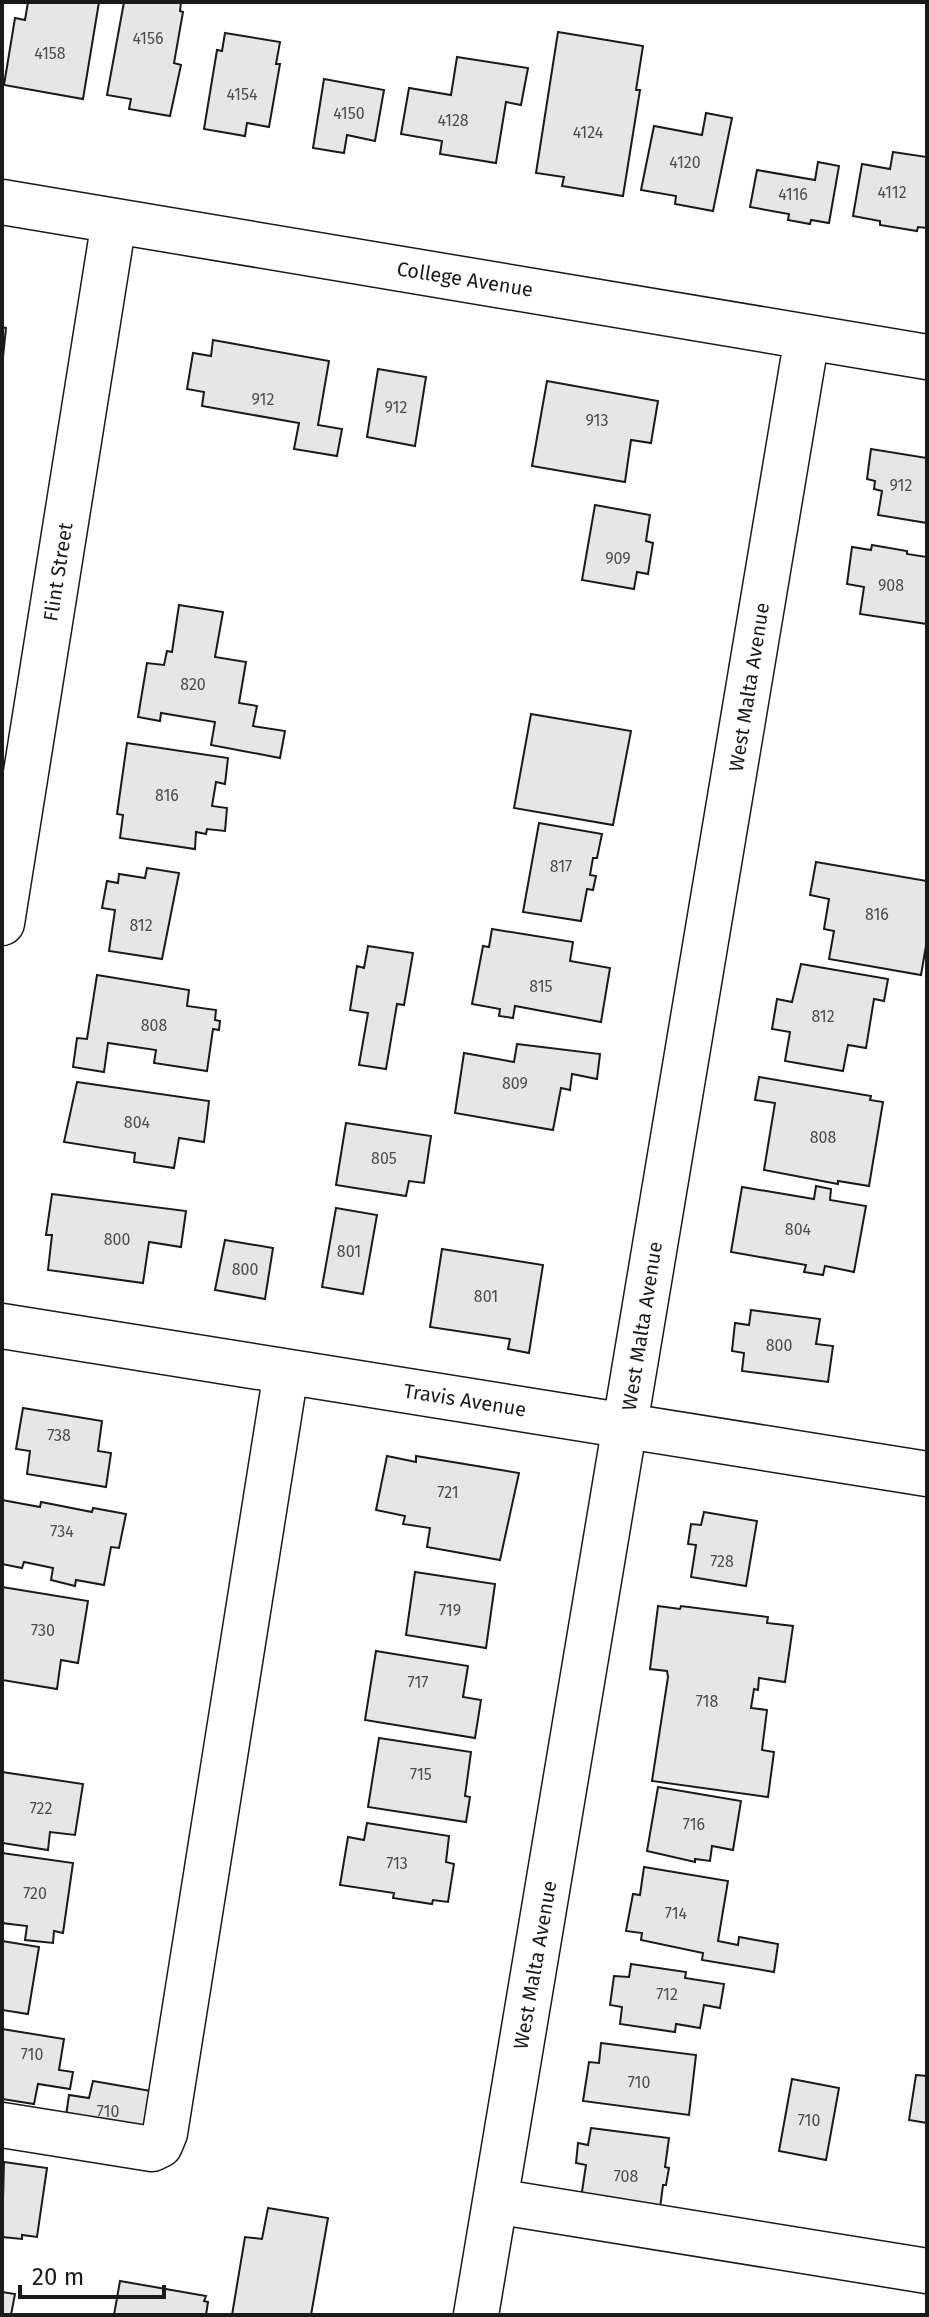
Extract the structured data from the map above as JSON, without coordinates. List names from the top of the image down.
{
  "streets": {
    "street": [
      "College Avenue",
      "Flint Street",
      "West Malta Avenue",
      "Travis Avenue"
    ]
  },
  "crossings": [
    ["College Avenue", "Flint Street"],
    ["College Avenue", "West Malta Avenue"],
    ["West Malta Avenue", "Travis Avenue"]
  ],
  "house_numbers": [
    "4156",
    "4158",
    "4154",
    "4150",
    "4128",
    "4124",
    "4120",
    "4112",
    "4116",
    "912",
    "912",
    "913",
    "912",
    "909",
    "908",
    "820",
    "816",
    "817",
    "816",
    "812",
    "815",
    "812",
    "808",
    "809",
    "804",
    "808",
    "805",
    "804",
    "800",
    "801",
    "800",
    "801",
    "800",
    "738",
    "721",
    "734",
    "728",
    "719",
    "730",
    "717",
    "718",
    "715",
    "722",
    "716",
    "713",
    "720",
    "714",
    "712",
    "710",
    "710",
    "710",
    "710",
    "708"
  ],
  "scale_bar": "20 m"
}
